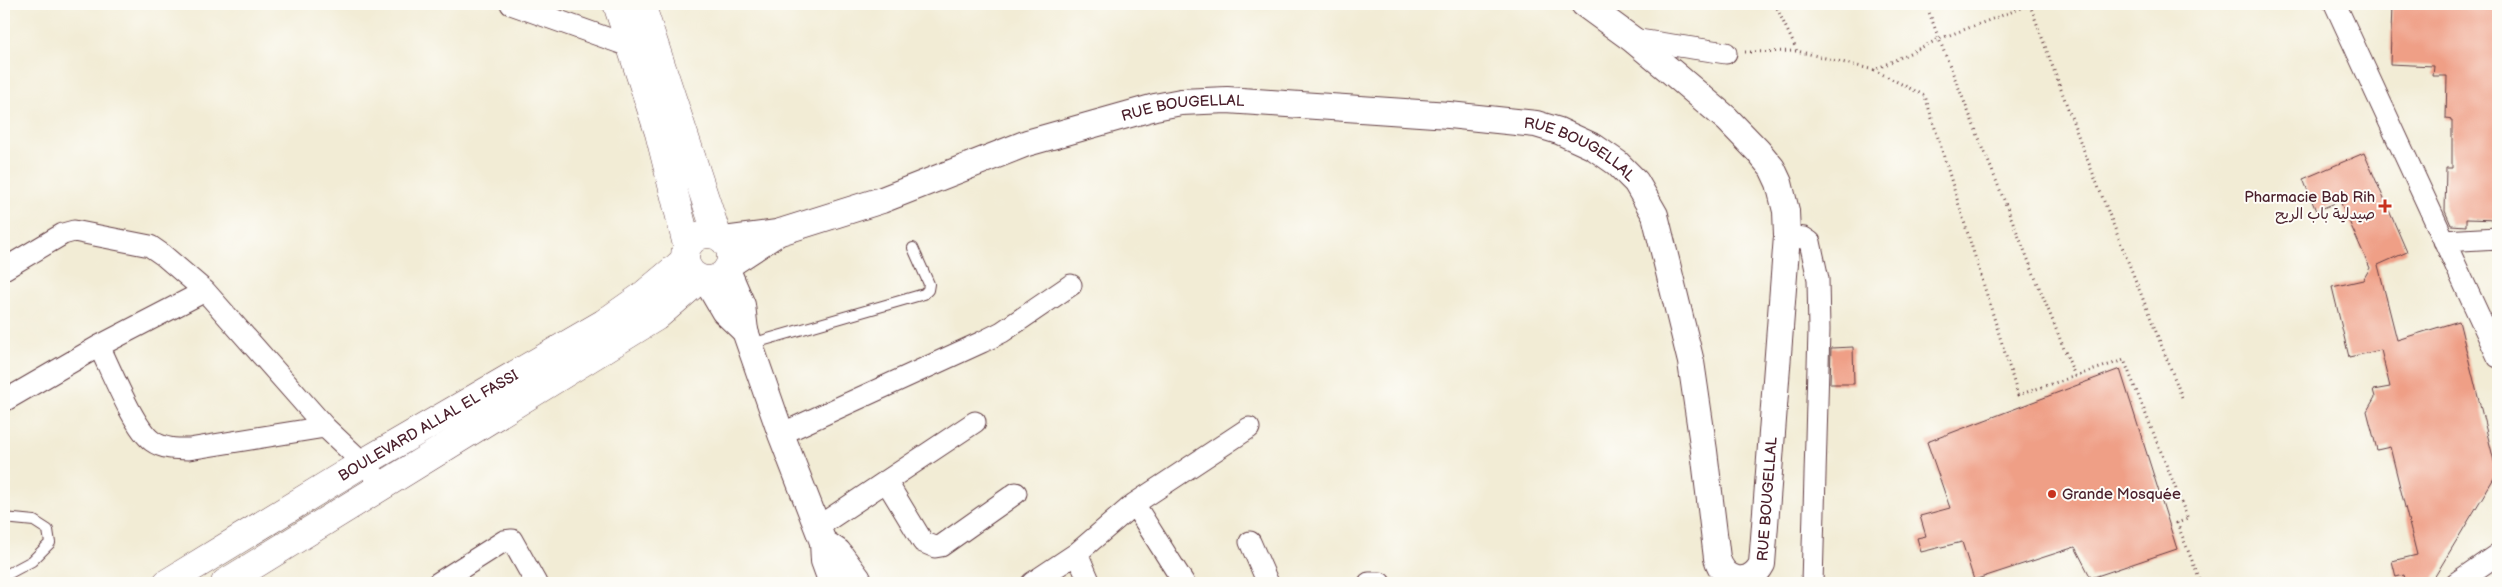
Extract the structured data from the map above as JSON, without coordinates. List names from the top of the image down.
{
  "streets": {
    "main road": ["BOULEVARD ALLAL EL FASSI"],
    "street": ["RUE BOUGELLAL"]
  },
  "crossings": [
    ["RUE BOUGELLAL", "BOULEVARD ALLAL EL FASSI"]
  ],
  "places": {
    "health": ["Pharmacie Bab Rih صيدلية باب الريح"],
    "other": ["Grande Mosquée"]
  }
}
